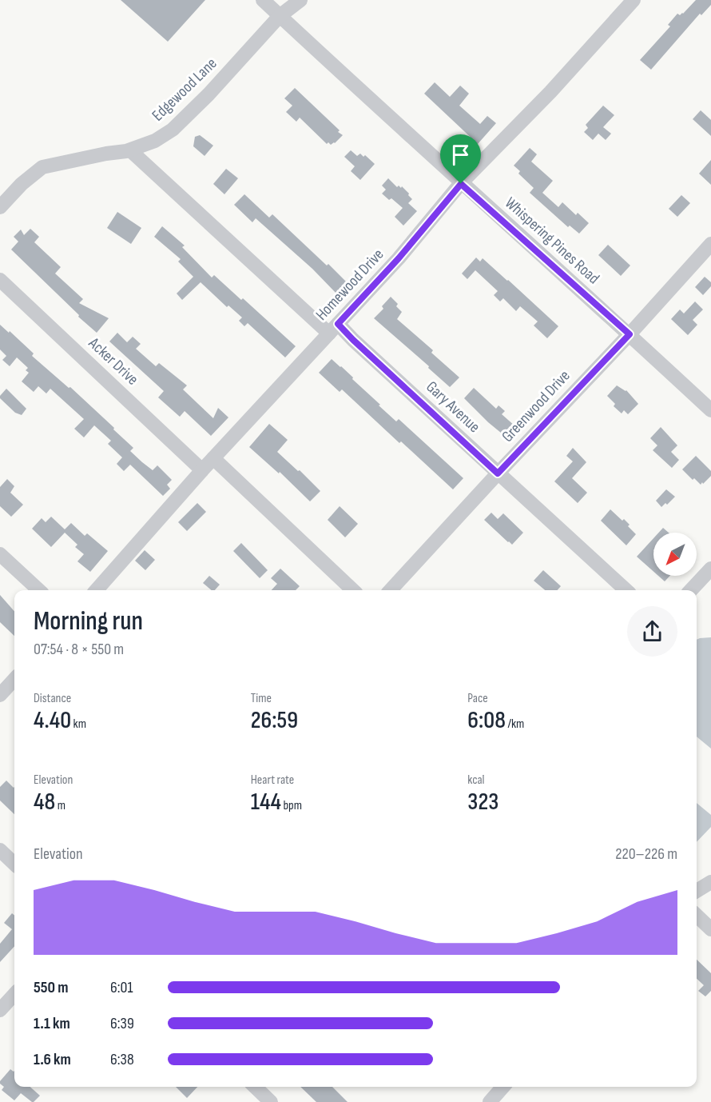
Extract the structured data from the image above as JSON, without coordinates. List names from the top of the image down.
{
  "streets": {
    "street": [
      "Edgewood Lane",
      "Whispering Pines Road",
      "Homewood Drive",
      "Acker Drive",
      "Greenwood Drive",
      "Gary Avenue"
    ]
  },
  "crossings": [
    ["Edgewood Lane", "Whispering Pines Road"],
    ["Edgewood Lane", "Gary Avenue"],
    ["Whispering Pines Road", "Homewood Drive"],
    ["Whispering Pines Road", "Greenwood Drive"],
    ["Homewood Drive", "Acker Drive"],
    ["Homewood Drive", "Gary Avenue"],
    ["Greenwood Drive", "Gary Avenue"]
  ],
  "north": "bottom left",
  "page": {
    "heading": ["Morning run", "07:54 · 8 × 550 m"],
    "stats": [
      ["Distance", "4.40 km"],
      ["Time", "26:59"],
      ["Pace", "6:08 /km"],
      ["Elevation", "48 m"],
      ["Heart rate", "144 bpm"],
      ["kcal", "323"]
    ],
    "chart": ["Elevation", "220–226 m"],
    "list": [
      {
        "name": "550 m",
        "note": "6:01"
      },
      {
        "name": "1.1 km",
        "note": "6:39"
      },
      {
        "name": "1.6 km",
        "note": "6:38"
      }
    ]
  }
}
